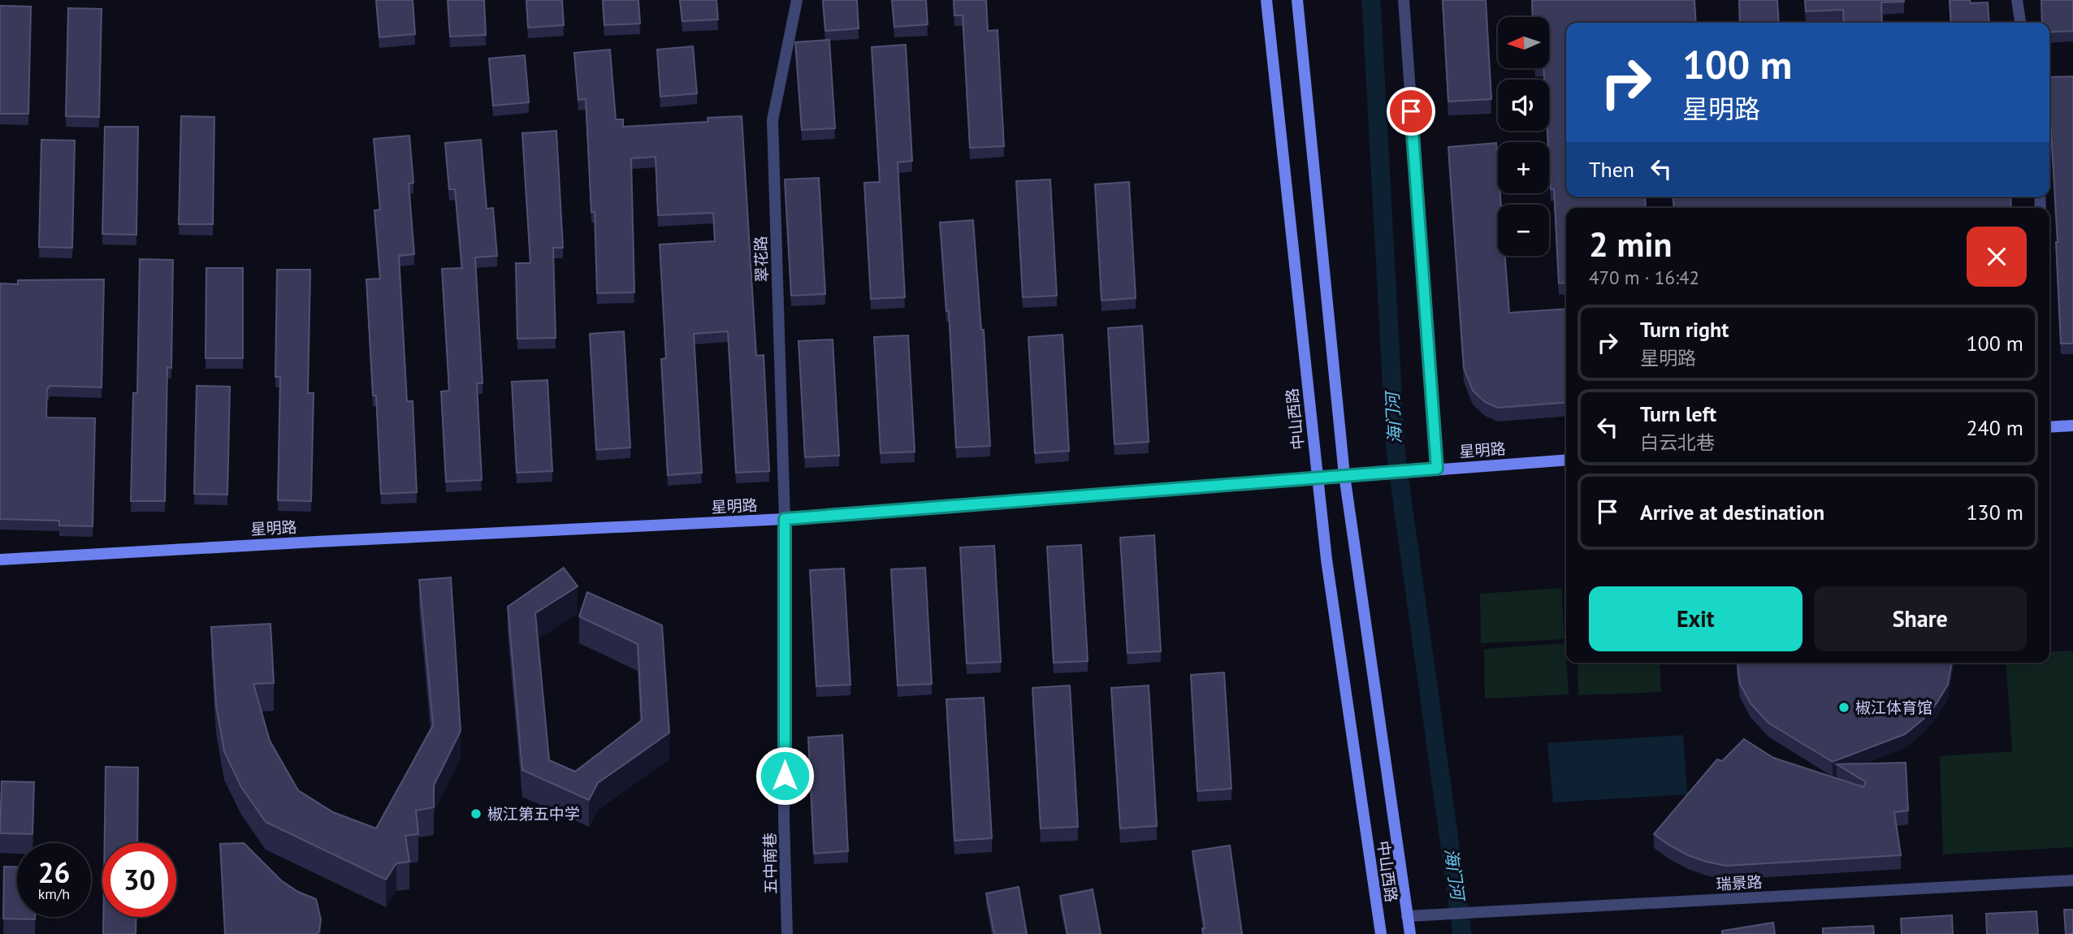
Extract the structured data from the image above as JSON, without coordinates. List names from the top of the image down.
{
  "streets": {
    "main road": ["中山西路", "星明路"],
    "street": ["翠花路", "五中南巷", "瑞景路"]
  },
  "crossings": [
    ["翠花路", "星明路"],
    ["翠花路", "五中南巷"],
    ["中山西路", "星明路"],
    ["中山西路", "瑞景路"],
    ["星明路", "五中南巷"]
  ],
  "water": ["海门河"],
  "places": ["椒江体育馆", "椒江第五中学"],
  "north": "left",
  "page": {
    "map_buttons": ["+", "−"],
    "turn": ["100 m", "星明路"],
    "then": "Then",
    "heading": ["2 min", "470 m · 16:42"],
    "list": [
      {
        "name": "Turn right",
        "note": "星明路",
        "value": "100 m"
      },
      {
        "name": "Turn left",
        "note": "白云北巷",
        "value": "240 m"
      },
      {
        "name": "Arrive at destination",
        "value": "130 m"
      }
    ],
    "buttons": ["Exit", "Share"],
    "speed": "26 km/h",
    "limit": "30"
  }
}
